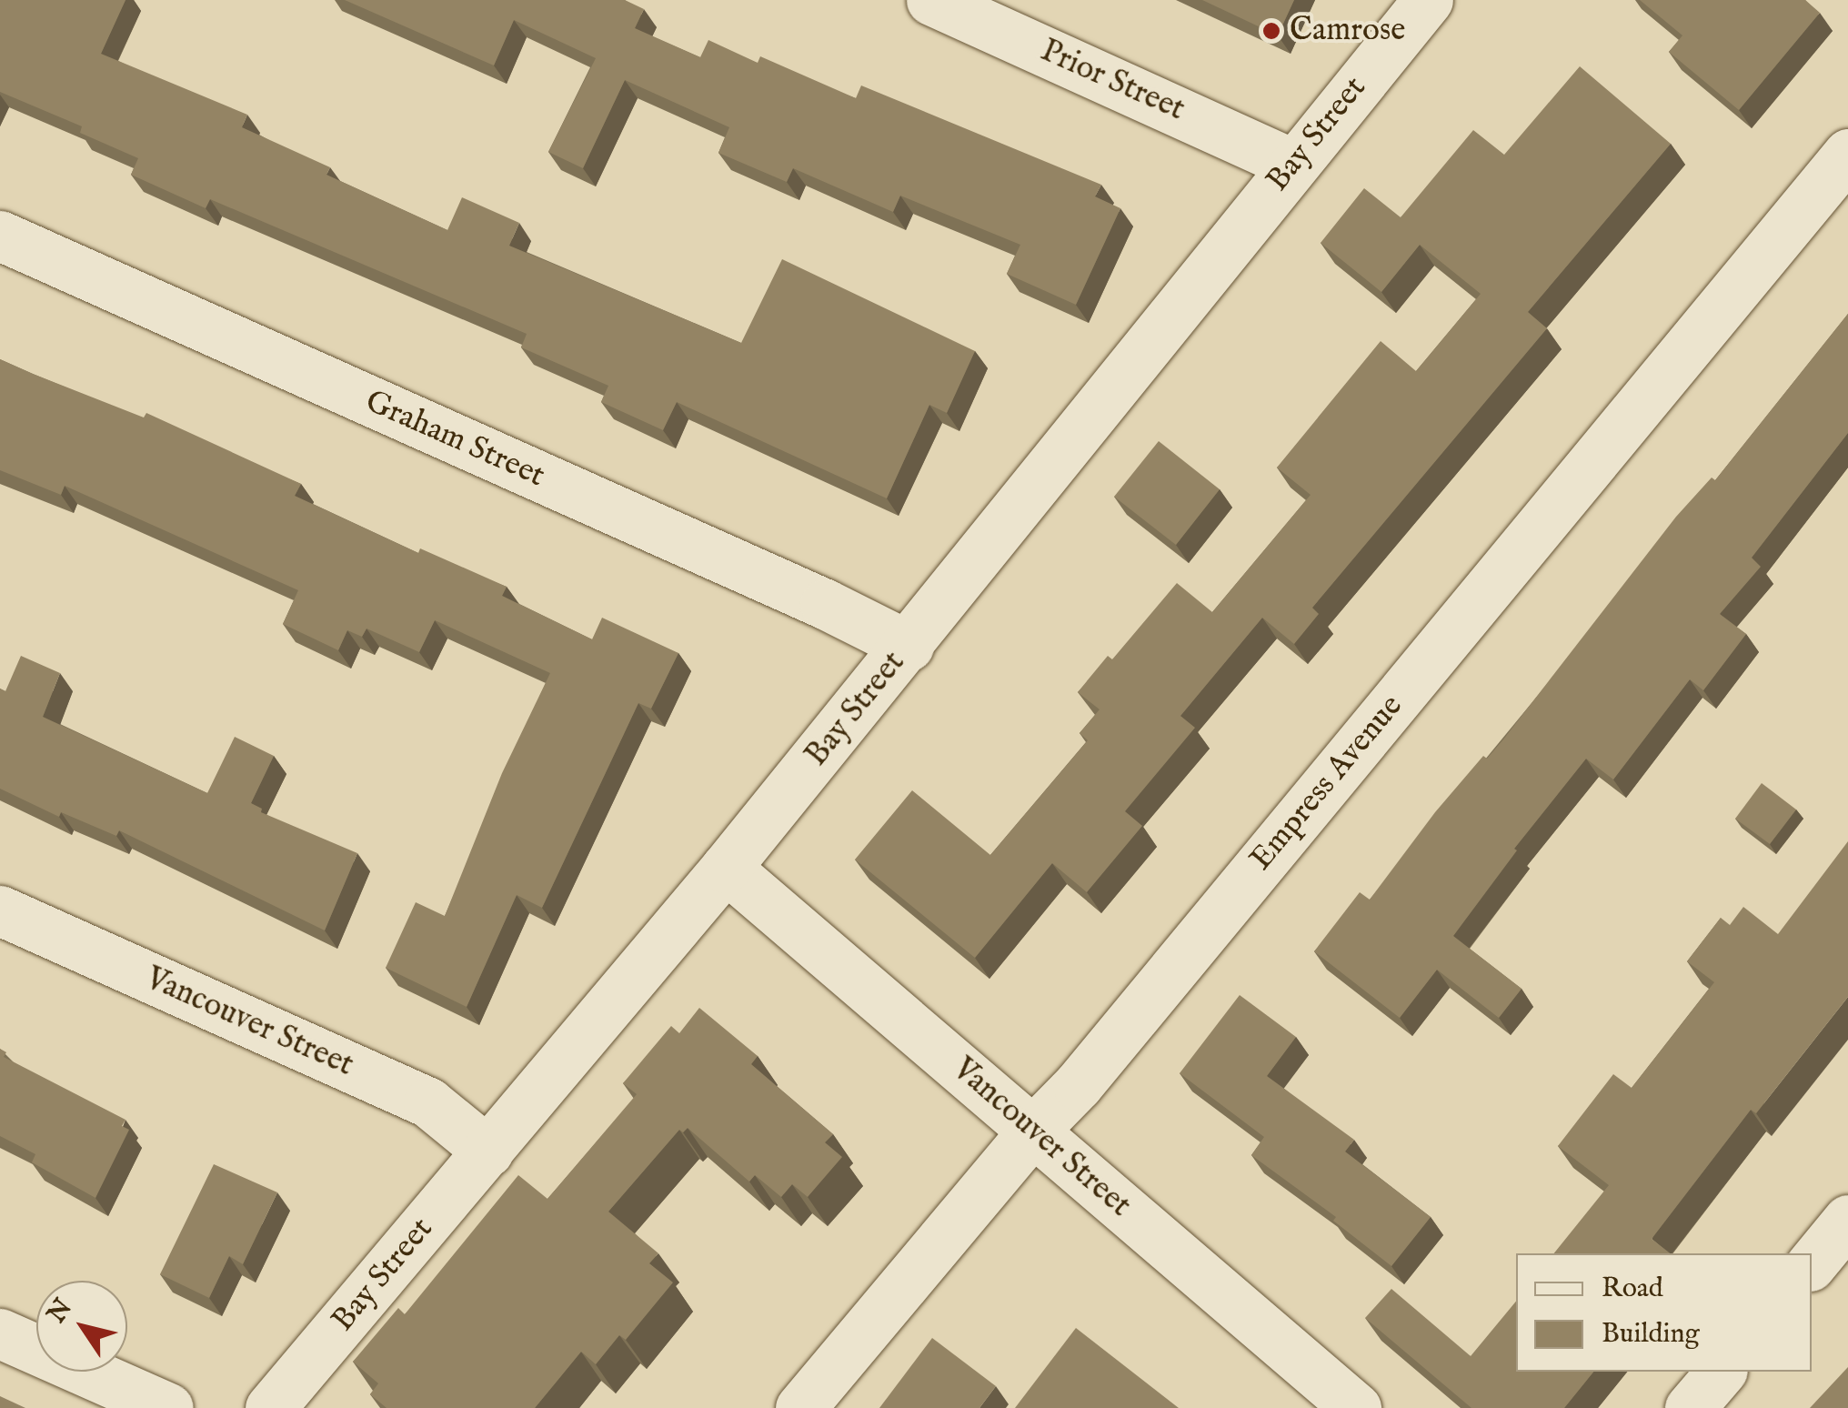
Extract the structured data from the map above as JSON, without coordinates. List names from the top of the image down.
{
  "streets": {
    "street": [
      "Prior Street",
      "Bay Street",
      "Graham Street",
      "Empress Avenue",
      "Vancouver Street"
    ]
  },
  "crossings": [
    ["Prior Street", "Bay Street"],
    ["Bay Street", "Graham Street"],
    ["Bay Street", "Vancouver Street"],
    ["Empress Avenue", "Vancouver Street"]
  ],
  "places": ["Camrose"],
  "legend": ["Road", "Building"],
  "north": "top left"
}
